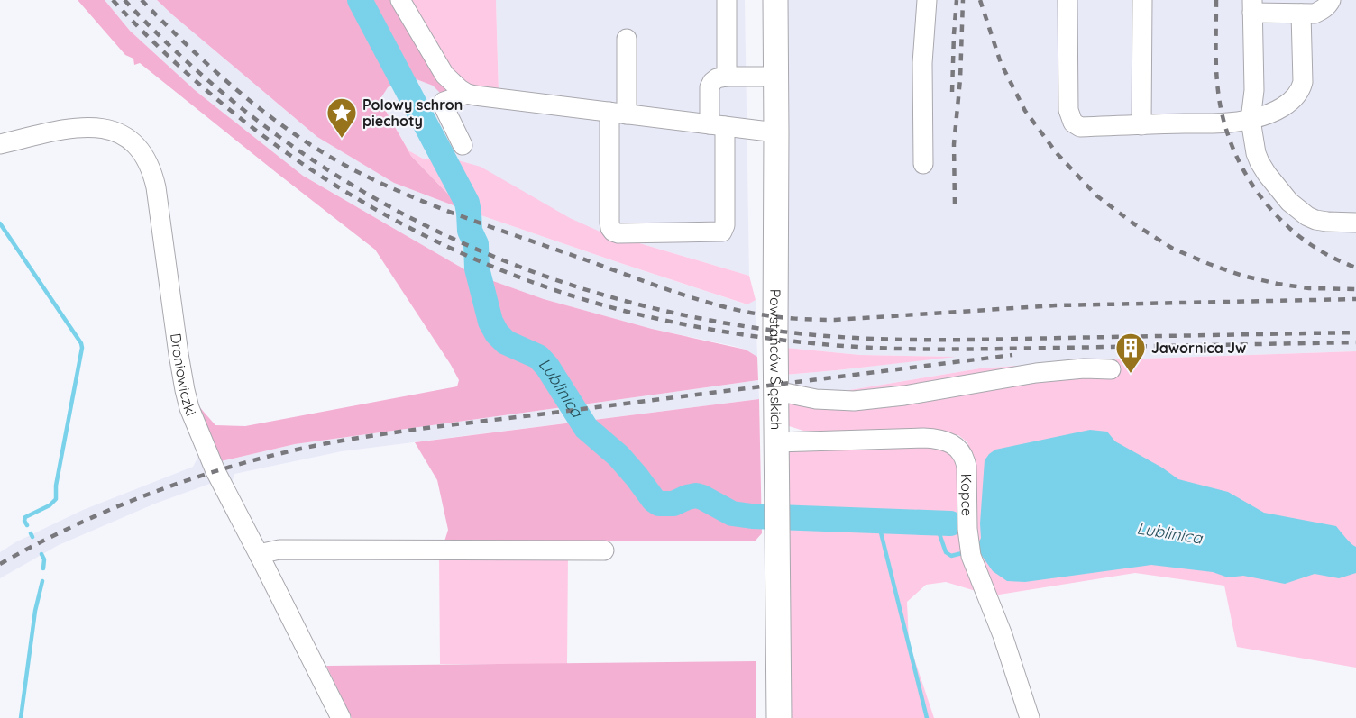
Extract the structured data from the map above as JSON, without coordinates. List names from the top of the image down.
{
  "streets": {
    "main road": ["Powstańców Śląskich"],
    "street": ["Droniowiczki", "Kopce"]
  },
  "crossings": [
    ["Powstańców Śląskich", "Kopce"]
  ],
  "water": ["Lublinica"],
  "places": {
    "place": ["Polowy schron piechoty"],
    "building": ["Jawornica Jw"]
  }
}
